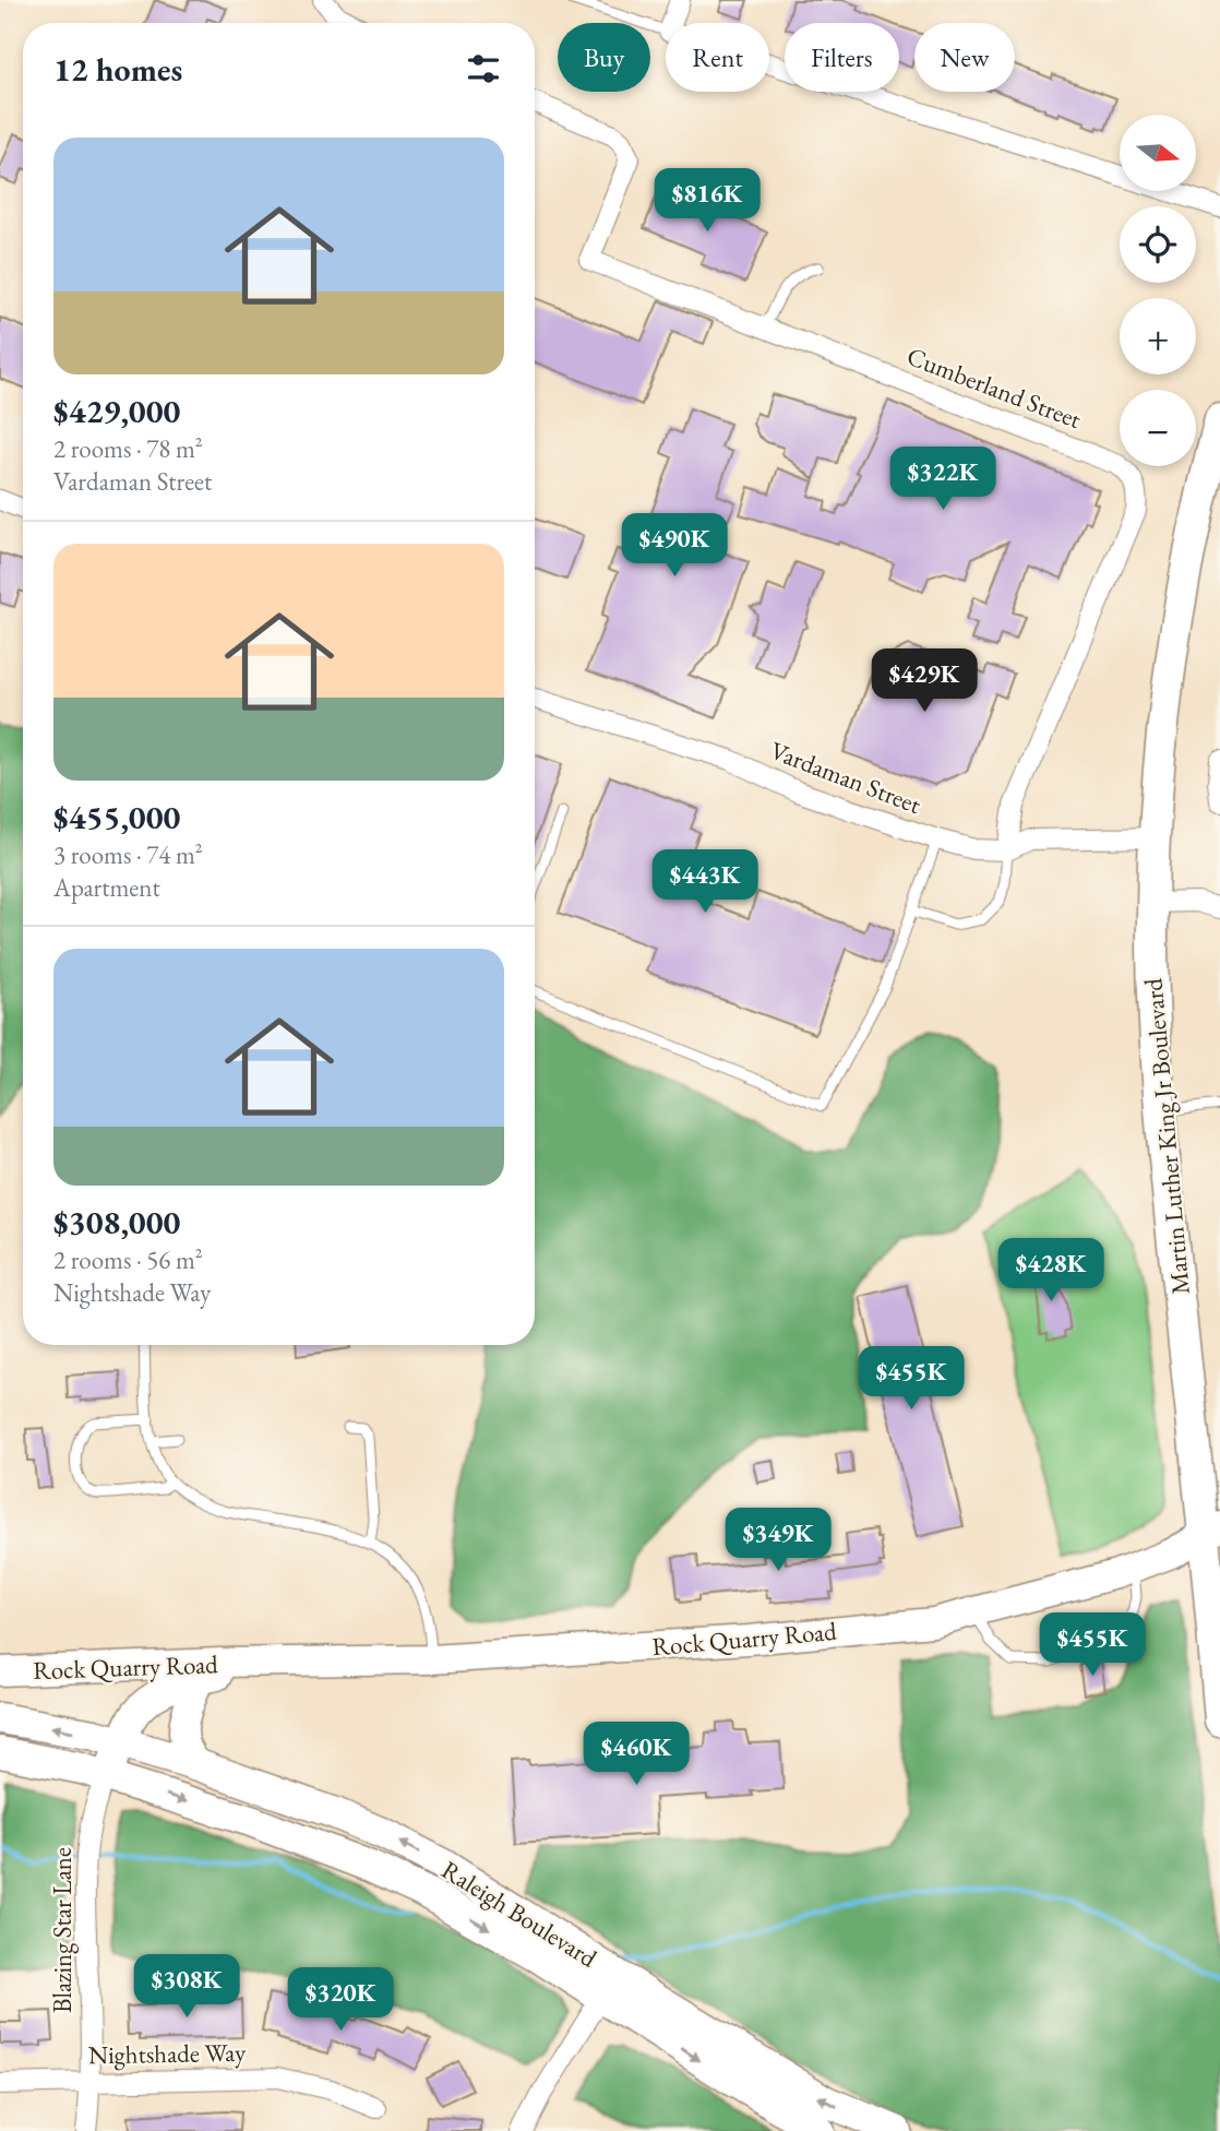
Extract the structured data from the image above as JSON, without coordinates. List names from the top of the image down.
{
  "streets": {
    "main road": ["Martin Luther King Jr Boulevard", "Rock Quarry Road", "Raleigh Boulevard"],
    "street": [
      "Cumberland Street",
      "Vardaman Street",
      "Blazing Star Lane",
      "Nightshade Way"
    ]
  },
  "crossings": [
    ["Cumberland Street", "Vardaman Street"],
    ["Vardaman Street", "Martin Luther King Jr Boulevard"],
    ["Martin Luther King Jr Boulevard", "Rock Quarry Road"],
    ["Rock Quarry Road", "Raleigh Boulevard"],
    ["Rock Quarry Road", "Blazing Star Lane"],
    ["Raleigh Boulevard", "Blazing Star Lane"],
    ["Blazing Star Lane", "Nightshade Way"]
  ],
  "north": "right",
  "page": {
    "chip": [
      "Buy",
      "Rent",
      "Filters",
      "New"
    ],
    "heading": "12 homes",
    "map_buttons": ["+", "−"],
    "list": [
      {
        "name": "$429,000",
        "note": "2 rooms · 78 m² · Vardaman Street"
      },
      {
        "name": "$455,000",
        "note": "3 rooms · 74 m² · Apartment"
      },
      {
        "name": "$308,000",
        "note": "2 rooms · 56 m² · Nightshade Way"
      }
    ],
    "price": [
      "$816K",
      "$322K",
      "$490K",
      "$429K",
      "$443K",
      "$428K",
      "$455K",
      "$349K",
      "$455K",
      "$460K",
      "$308K",
      "$320K"
    ]
  }
}
